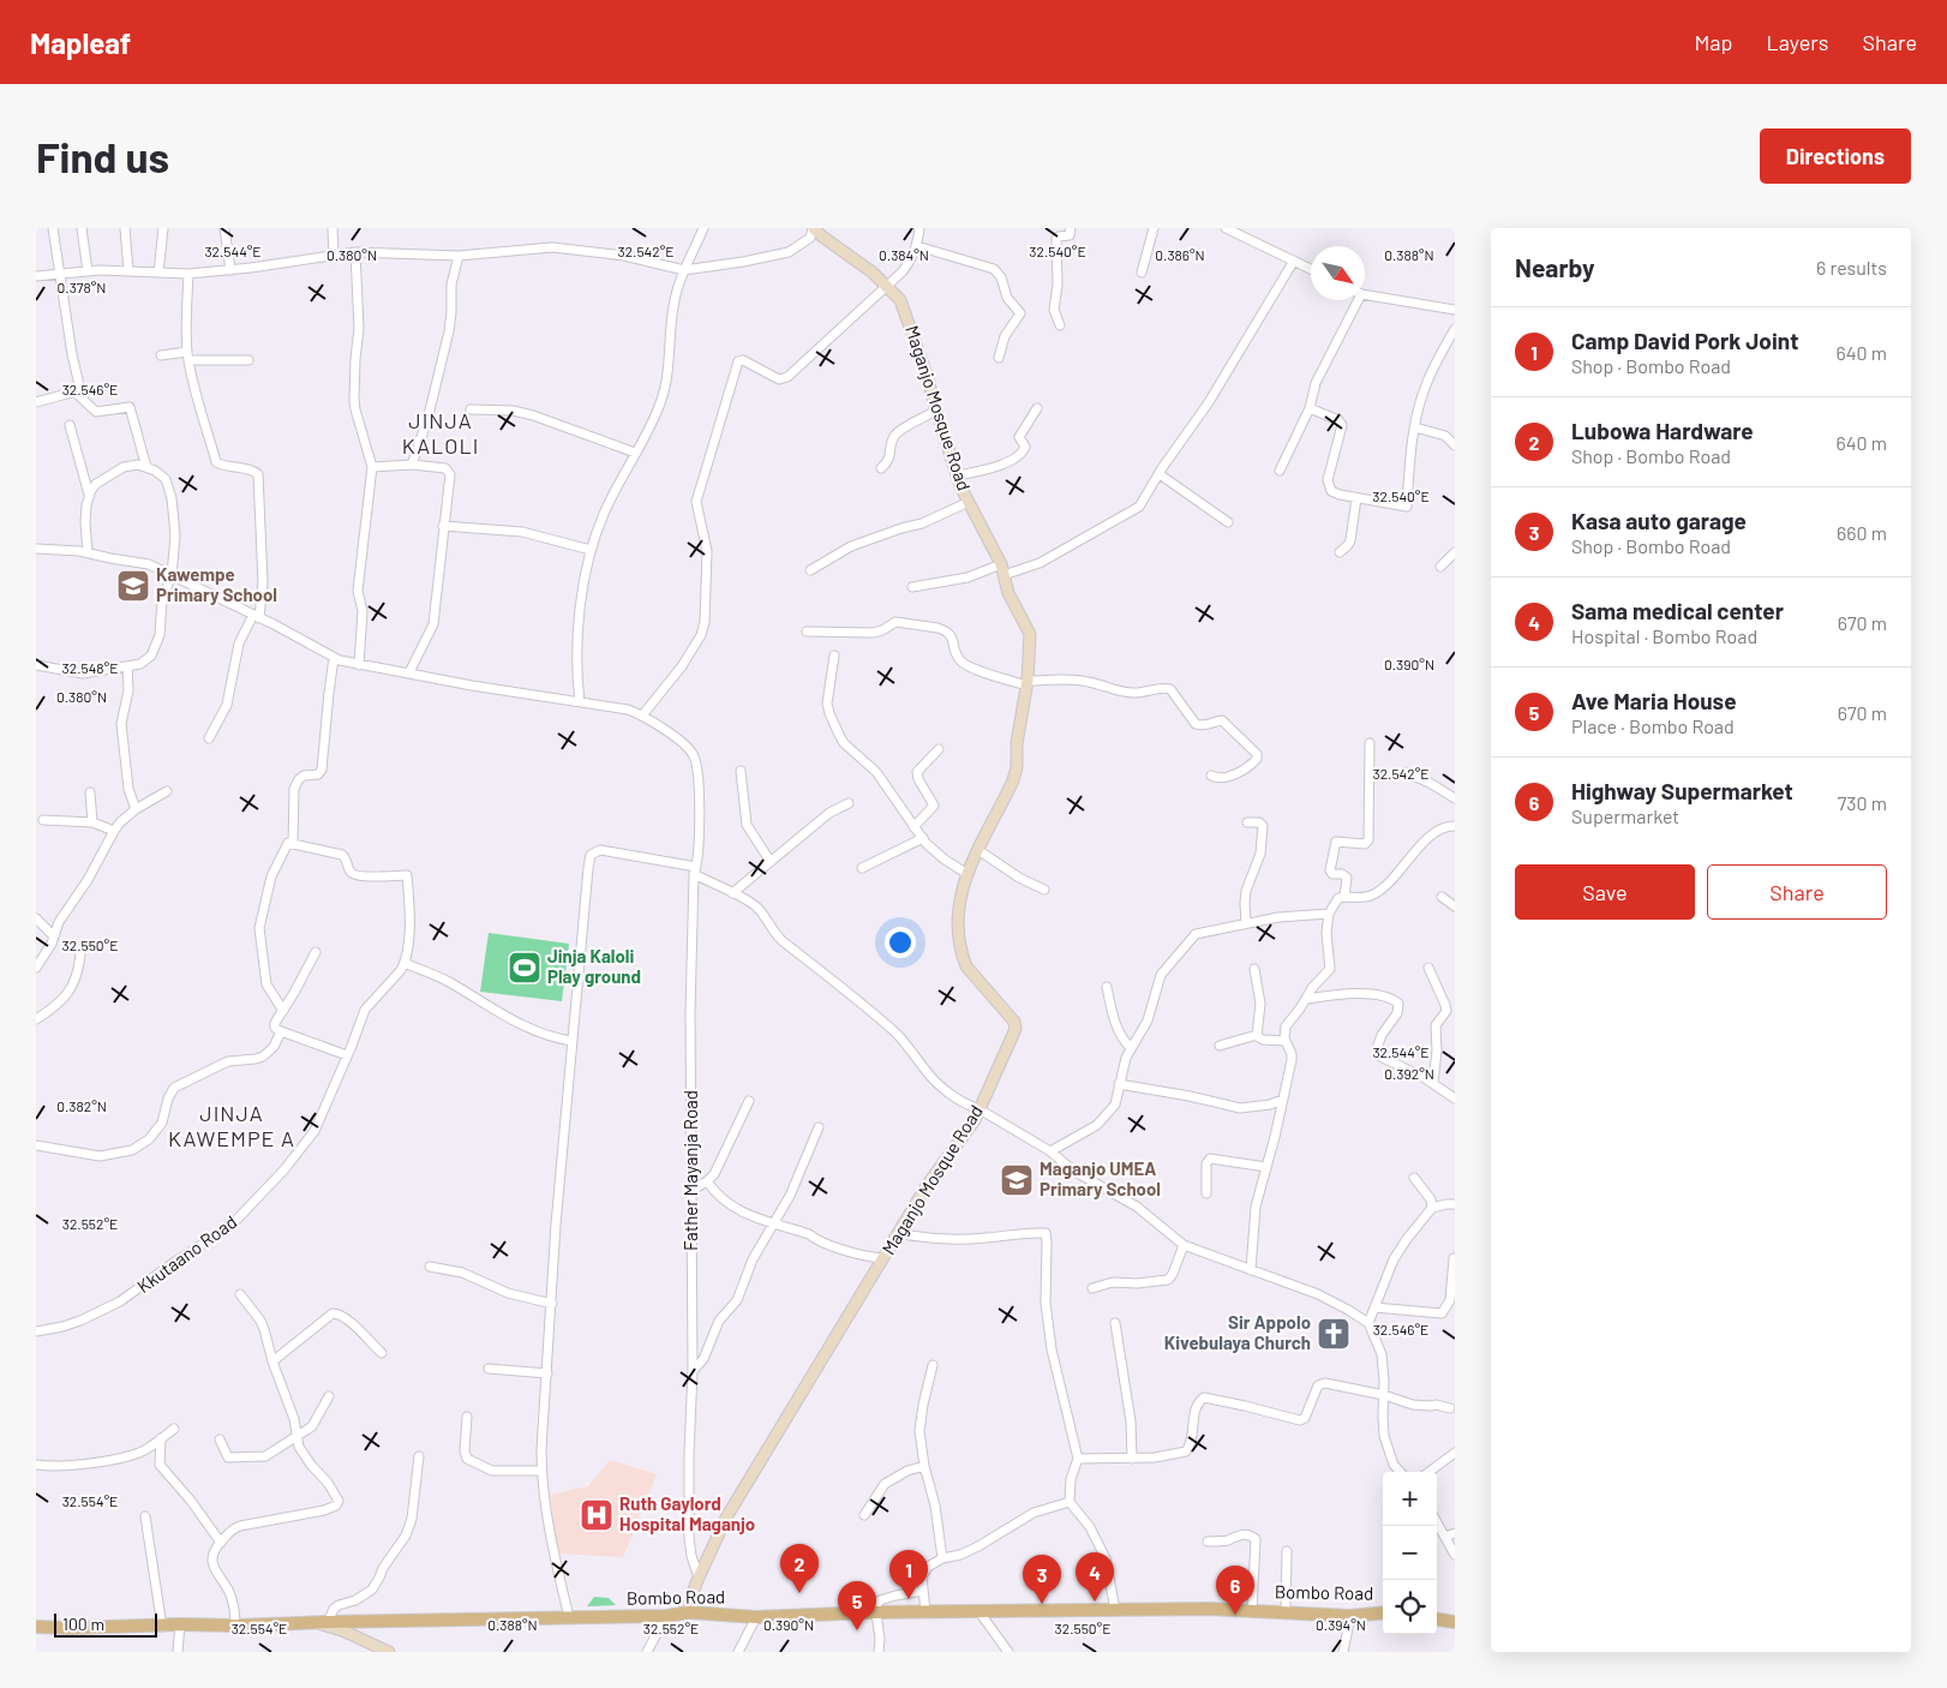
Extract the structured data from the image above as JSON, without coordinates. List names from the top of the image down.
{
  "streets": {
    "main road": ["Bombo Road"],
    "street": ["Maganjo Mosque Road", "Father Mayanja Road", "Kkutaano Road"]
  },
  "crossings": [
    ["Maganjo Mosque Road", "Father Mayanja Road"],
    ["Maganjo Mosque Road", "Bombo Road"]
  ],
  "districts": ["JINJA KALOLI", "JINJA KAWEMPE A"],
  "places": {
    "school or university": ["Kawempe Primary School", "Maganjo UMEA Primary School"],
    "sports": ["Jinja Kaloli Play ground"],
    "church": ["Sir Appolo Kivebulaya Church"],
    "hospital": ["Ruth Gaylord Hospital Maganjo"]
  },
  "scale_bar": "100 m",
  "north": "bottom right",
  "page": {
    "header": "Mapleaf",
    "nav": ["Map", "Layers", "Share"],
    "buttons": [
      "Directions",
      ["Save", "Share"]
    ],
    "title": "Find us",
    "heading": ["Nearby", "6 results"],
    "list": [
      {
        "mark": "1",
        "name": "Camp David Pork Joint",
        "note": "Shop · Bombo Road",
        "value": "640 m"
      },
      {
        "mark": "2",
        "name": "Lubowa Hardware",
        "note": "Shop · Bombo Road",
        "value": "640 m"
      },
      {
        "mark": "3",
        "name": "Kasa auto garage",
        "note": "Shop · Bombo Road",
        "value": "660 m"
      },
      {
        "mark": "4",
        "name": "Sama medical center",
        "note": "Hospital · Bombo Road",
        "value": "670 m"
      },
      {
        "mark": "5",
        "name": "Ave Maria House",
        "note": "Place · Bombo Road",
        "value": "670 m"
      },
      {
        "mark": "6",
        "name": "Highway Supermarket",
        "note": "Supermarket",
        "value": "730 m"
      }
    ],
    "map_buttons": ["+", "−"],
    "pins": [
      "2",
      "1",
      "4",
      "3",
      "6",
      "5"
    ],
    "scale": "100 m"
  },
  "coordinates": [
    "32.540°E",
    "32.544°E",
    "32.542°E",
    "0.388°N",
    "0.380°N",
    "0.384°N",
    "0.386°N",
    "0.378°N",
    "32.546°E",
    "0.390°N",
    "32.548°E",
    "32.550°E",
    "0.392°N",
    "0.382°N",
    "32.552°E",
    "32.554°E",
    "0.394°N"
  ]
}
